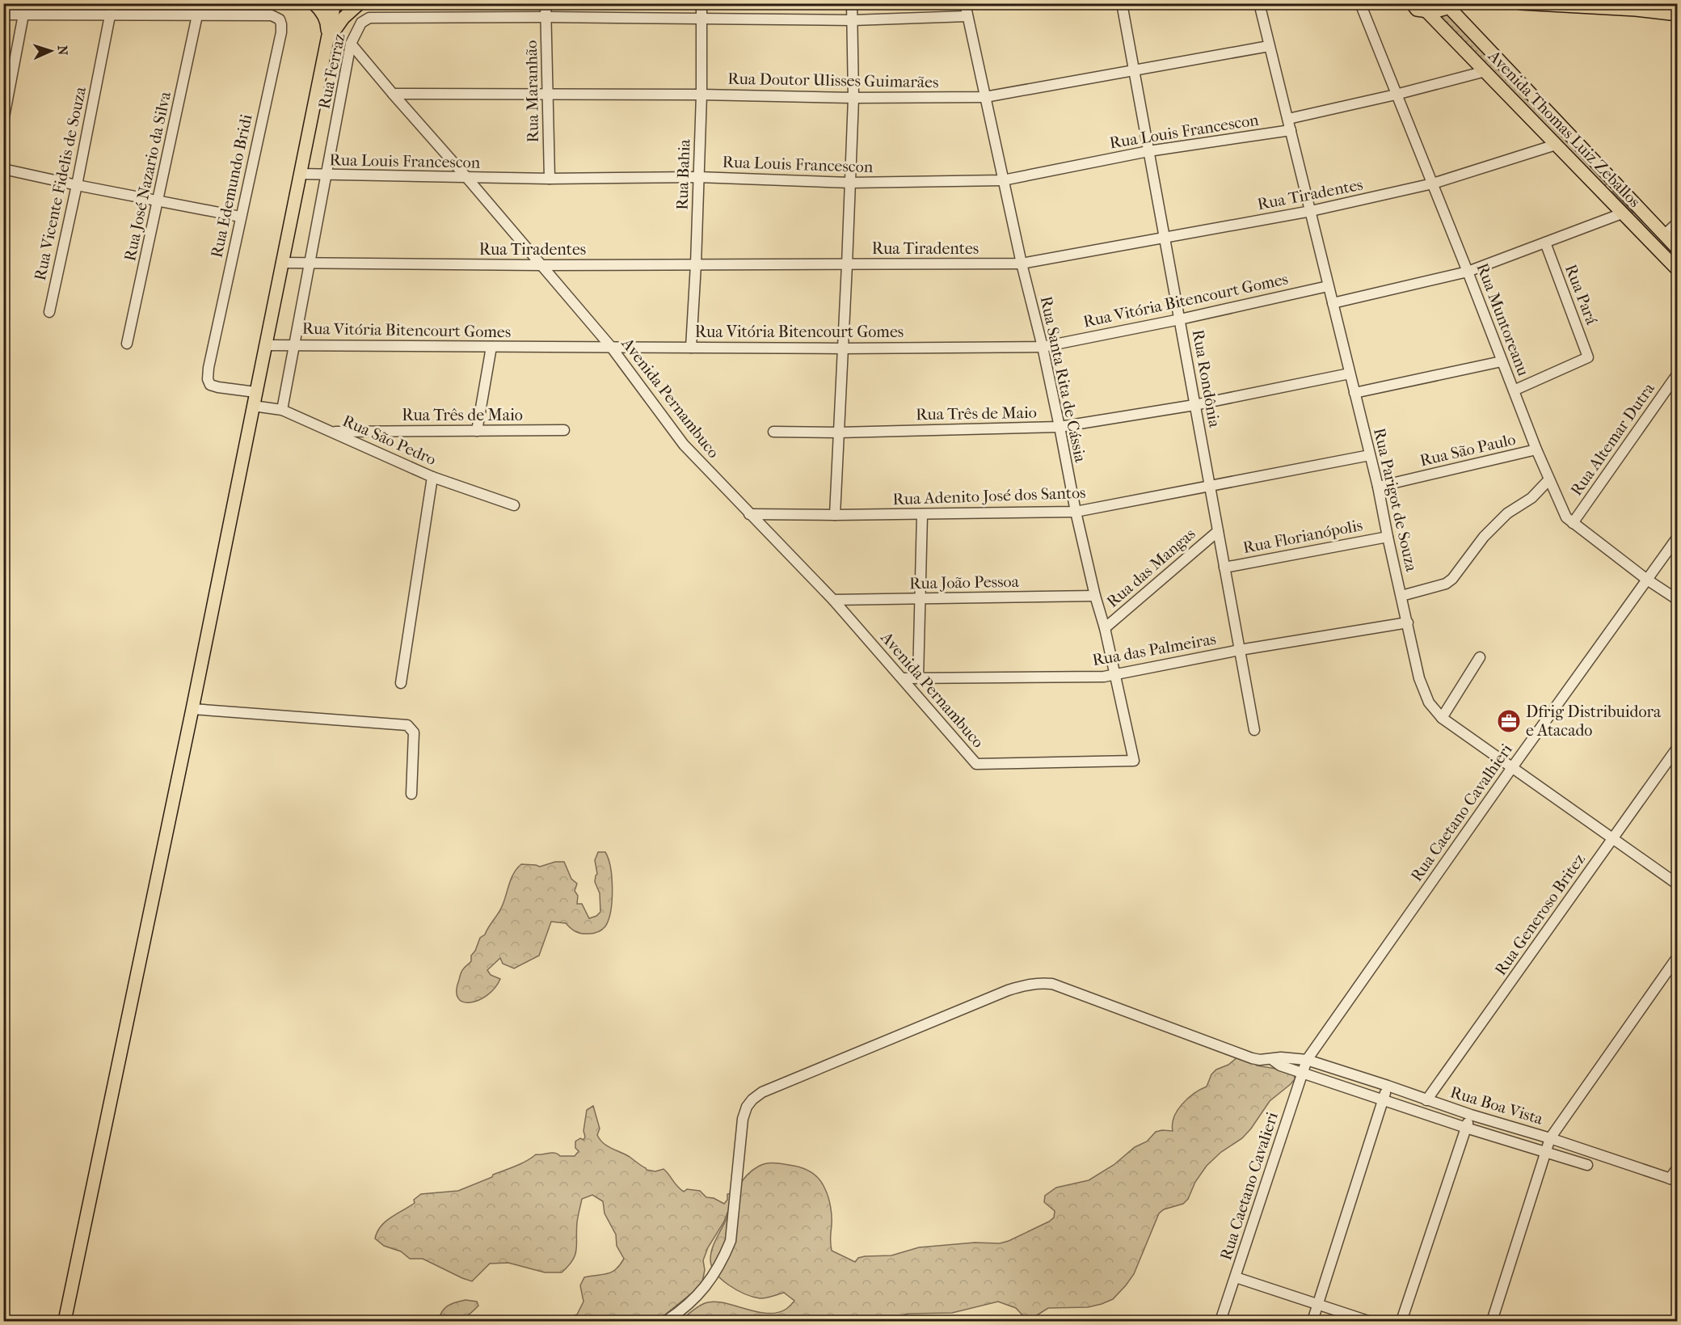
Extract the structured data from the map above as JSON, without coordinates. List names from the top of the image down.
{
  "streets": {
    "main road": ["Avenida Thomas Luiz Zeballos"],
    "street": [
      "Rua Ferraz",
      "Rua Doutor Ulisses Guimarães",
      "Rua Maranhão",
      "Rua Louis Francescon",
      "Rua Bahia",
      "Rua José Nazario da Silva",
      "Rua Vicente Fidelis de Souza",
      "Rua Edemundo Bridi",
      "Rua Tiradentes",
      "Rua Pará",
      "Rua Vitória Bitencourt Gomes",
      "Rua Muntoreanu",
      "Rua Rondônia",
      "Rua Santa Rita de Cássia",
      "Avenida Pernambuco",
      "Rua Três de Maio",
      "Rua Altemar Dutra",
      "Rua São Pedro",
      "Rua São Paulo",
      "Rua Adenito José dos Santos",
      "Rua Parigot de Souza",
      "Rua Florianópolis",
      "Rua das Mangas",
      "Rua João Pessoa",
      "Rua das Palmeiras",
      "Rua Caetano Cavalhieri",
      "Rua Generoso Britez",
      "Rua Boa Vista",
      "Rua Caetano Cavalieri"
    ]
  },
  "crossings": [
    ["Rua Ferraz", "Rua Maranhão"],
    ["Rua Ferraz", "Rua Louis Francescon"],
    ["Rua Ferraz", "Rua Bahia"],
    ["Rua Ferraz", "Rua Tiradentes"],
    ["Rua Ferraz", "Rua Vitória Bitencourt Gomes"],
    ["Rua Ferraz", "Rua Santa Rita de Cássia"],
    ["Rua Ferraz", "Avenida Pernambuco"],
    ["Rua Ferraz", "Rua São Pedro"],
    ["Rua Doutor Ulisses Guimarães", "Rua Maranhão"],
    ["Rua Doutor Ulisses Guimarães", "Rua Bahia"],
    ["Rua Doutor Ulisses Guimarães", "Rua Rondônia"],
    ["Rua Doutor Ulisses Guimarães", "Rua Santa Rita de Cássia"],
    ["Rua Doutor Ulisses Guimarães", "Avenida Pernambuco"],
    ["Rua Doutor Ulisses Guimarães", "Rua Parigot de Souza"],
    ["Rua Maranhão", "Rua Louis Francescon"],
    ["Avenida Thomas Luiz Zeballos", "Rua Tiradentes"],
    ["Rua Louis Francescon", "Rua Bahia"],
    ["Rua Louis Francescon", "Rua Rondônia"],
    ["Rua Louis Francescon", "Rua Santa Rita de Cássia"],
    ["Rua Louis Francescon", "Avenida Pernambuco"],
    ["Rua Louis Francescon", "Rua Parigot de Souza"],
    ["Rua Bahia", "Rua Tiradentes"],
    ["Rua Bahia", "Rua Vitória Bitencourt Gomes"],
    ["Rua José Nazario da Silva", "Rua Edemundo Bridi"],
    ["Rua Tiradentes", "Rua Muntoreanu"],
    ["Rua Tiradentes", "Rua Rondônia"],
    ["Rua Tiradentes", "Rua Santa Rita de Cássia"],
    ["Rua Tiradentes", "Avenida Pernambuco"],
    ["Rua Tiradentes", "Rua Parigot de Souza"],
    ["Rua Pará", "Rua Muntoreanu"],
    ["Rua Vitória Bitencourt Gomes", "Rua Rondônia"],
    ["Rua Vitória Bitencourt Gomes", "Rua Santa Rita de Cássia"],
    ["Rua Vitória Bitencourt Gomes", "Avenida Pernambuco"],
    ["Rua Vitória Bitencourt Gomes", "Rua Parigot de Souza"],
    ["Rua Muntoreanu", "Rua Altemar Dutra"],
    ["Rua Muntoreanu", "Rua São Paulo"],
    ["Rua Muntoreanu", "Rua Caetano Cavalhieri"],
    ["Rua Rondônia", "Rua Três de Maio"],
    ["Rua Rondônia", "Rua Adenito José dos Santos"],
    ["Rua Rondônia", "Rua Florianópolis"],
    ["Rua Rondônia", "Rua das Mangas"],
    ["Rua Rondônia", "Rua das Palmeiras"],
    ["Rua Santa Rita de Cássia", "Avenida Pernambuco"],
    ["Rua Santa Rita de Cássia", "Rua Três de Maio"],
    ["Rua Santa Rita de Cássia", "Rua Adenito José dos Santos"],
    ["Rua Santa Rita de Cássia", "Rua das Mangas"],
    ["Rua Santa Rita de Cássia", "Rua João Pessoa"],
    ["Rua Santa Rita de Cássia", "Rua das Palmeiras"],
    ["Avenida Pernambuco", "Rua Adenito José dos Santos"],
    ["Avenida Pernambuco", "Rua João Pessoa"],
    ["Avenida Pernambuco", "Rua das Palmeiras"],
    ["Rua Três de Maio", "Rua São Pedro"],
    ["Rua Três de Maio", "Rua Parigot de Souza"],
    ["Rua São Paulo", "Rua Parigot de Souza"],
    ["Rua Adenito José dos Santos", "Rua Parigot de Souza"],
    ["Rua Parigot de Souza", "Rua Florianópolis"],
    ["Rua Parigot de Souza", "Rua das Palmeiras"],
    ["Rua Parigot de Souza", "Rua Caetano Cavalhieri"],
    ["Rua Parigot de Souza", "Rua Generoso Britez"],
    ["Rua Caetano Cavalhieri", "Rua Boa Vista"],
    ["Rua Caetano Cavalhieri", "Rua Caetano Cavalieri"],
    ["Rua Generoso Britez", "Rua Boa Vista"],
    ["Rua Boa Vista", "Rua Caetano Cavalieri"]
  ],
  "places": {
    "office": ["Dfrig Distribuidora e Atacado"]
  },
  "north": "right"
}
